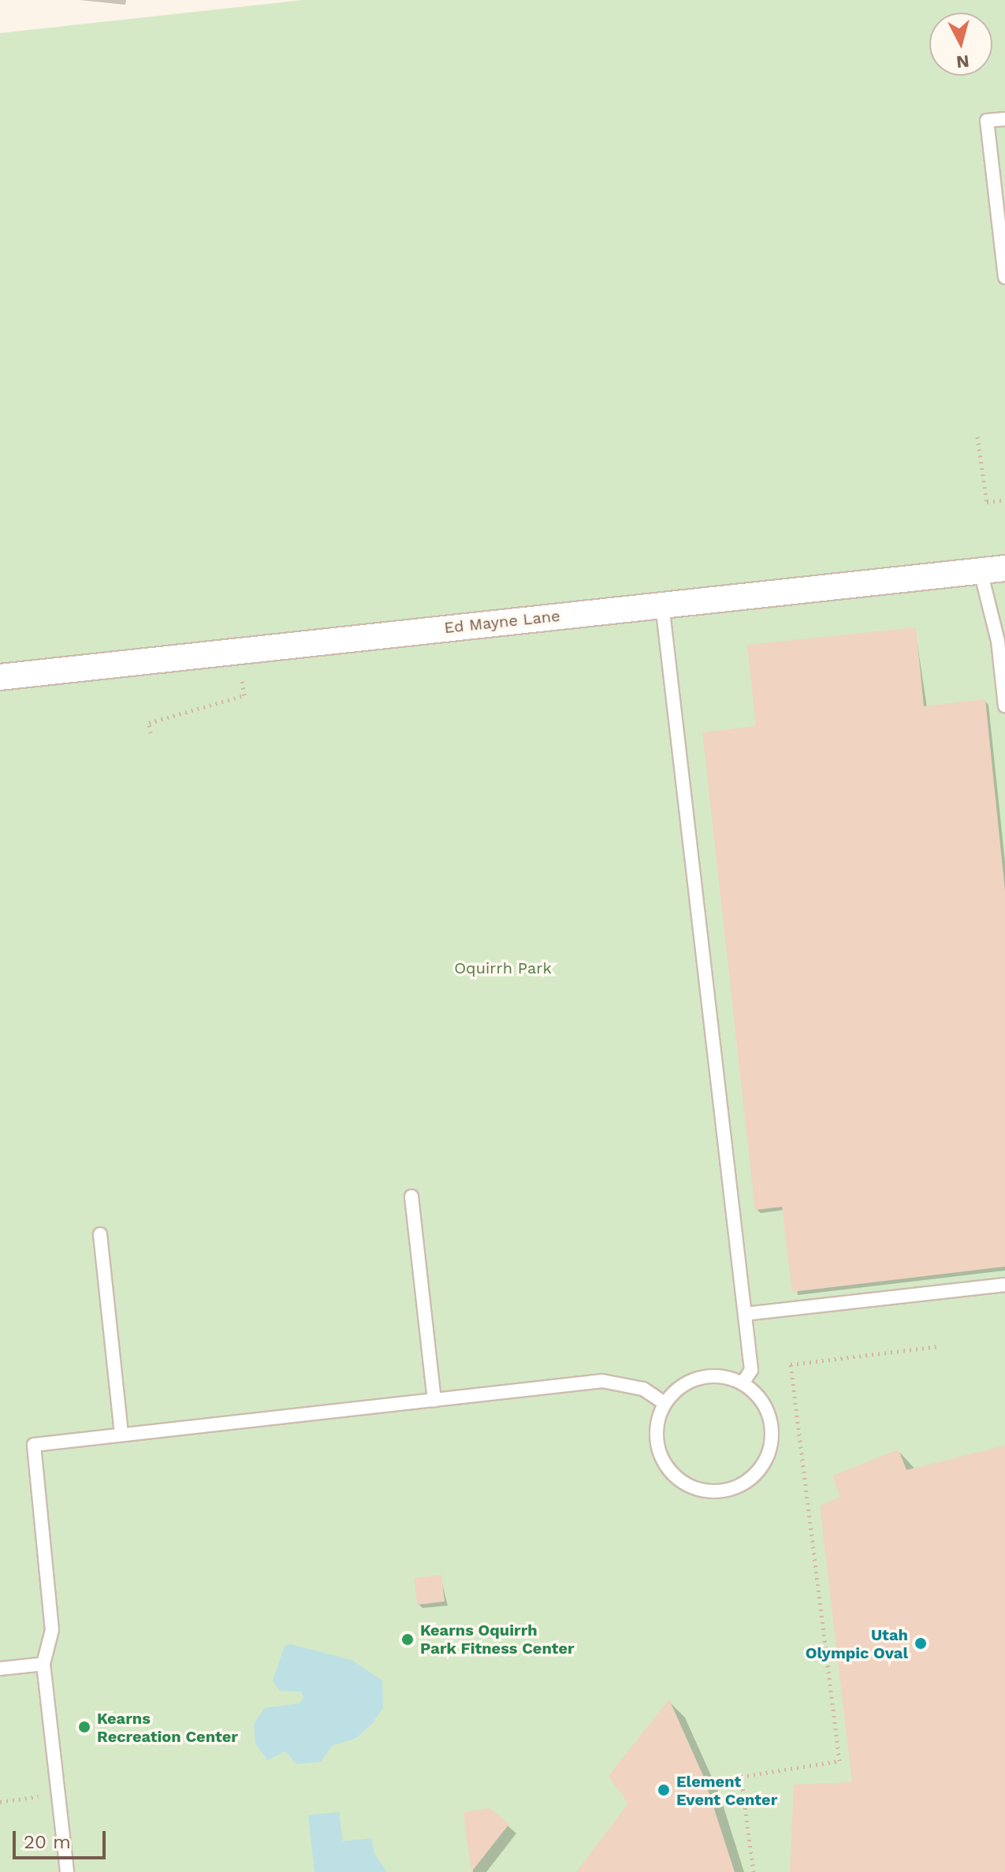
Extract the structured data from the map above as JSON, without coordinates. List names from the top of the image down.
{
  "streets": {
    "street": ["Ed Mayne Lane"]
  },
  "parks": ["Oquirrh Park"],
  "places": [
    "Kearns Oquirrh Park Fitness Center",
    "Utah Olympic Oval",
    "Kearns Recreation Center",
    "Element Event Center"
  ],
  "scale_bar": "20 m",
  "north": "bottom"
}
